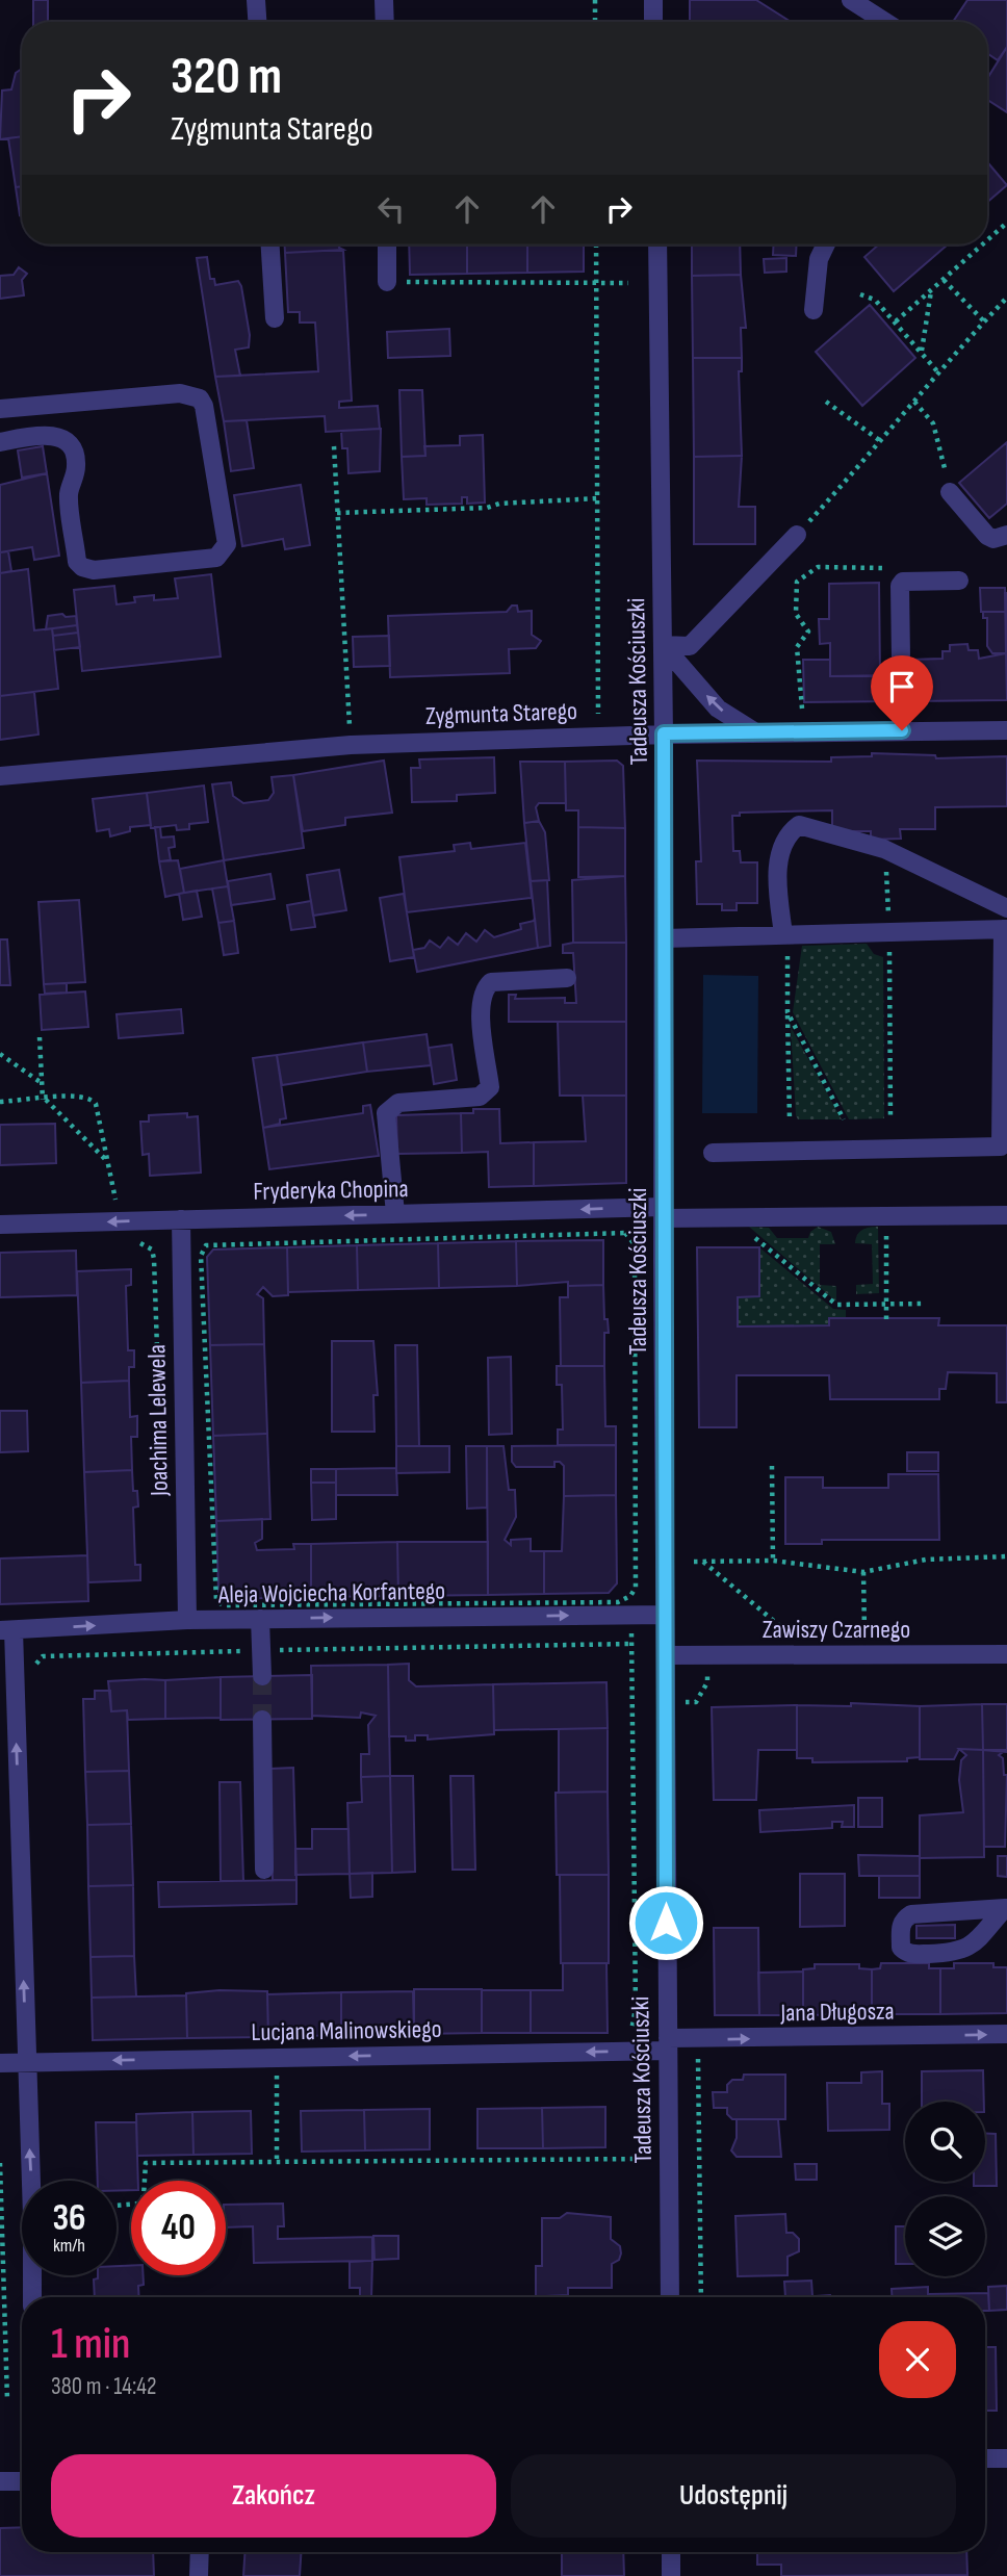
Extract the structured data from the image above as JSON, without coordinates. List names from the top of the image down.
{
  "streets": {
    "street": [
      "Tadeusza Kościuszki",
      "Zygmunta Starego",
      "Fryderyka Chopina",
      "Joachima Lelewela",
      "Aleja Wojciecha Korfantego",
      "Zawiszy Czarnego",
      "Jana Długosza",
      "Lucjana Malinowskiego"
    ]
  },
  "crossings": [
    ["Tadeusza Kościuszki", "Zygmunta Starego"],
    ["Tadeusza Kościuszki", "Fryderyka Chopina"],
    ["Tadeusza Kościuszki", "Aleja Wojciecha Korfantego"],
    ["Tadeusza Kościuszki", "Zawiszy Czarnego"],
    ["Tadeusza Kościuszki", "Jana Długosza"],
    ["Tadeusza Kościuszki", "Lucjana Malinowskiego"],
    ["Fryderyka Chopina", "Joachima Lelewela"],
    ["Joachima Lelewela", "Aleja Wojciecha Korfantego"],
    ["Jana Długosza", "Lucjana Malinowskiego"]
  ],
  "one_way": [
    "Fryderyka Chopina",
    "Aleja Wojciecha Korfantego",
    "Jana Długosza",
    "Lucjana Malinowskiego"
  ],
  "page": {
    "turn": ["320 m", "Zygmunta Starego"],
    "speed": "36 km/h",
    "limit": "40",
    "heading": ["1 min", "380 m · 14:42"],
    "buttons": ["Zakończ", "Udostępnij"]
  }
}
